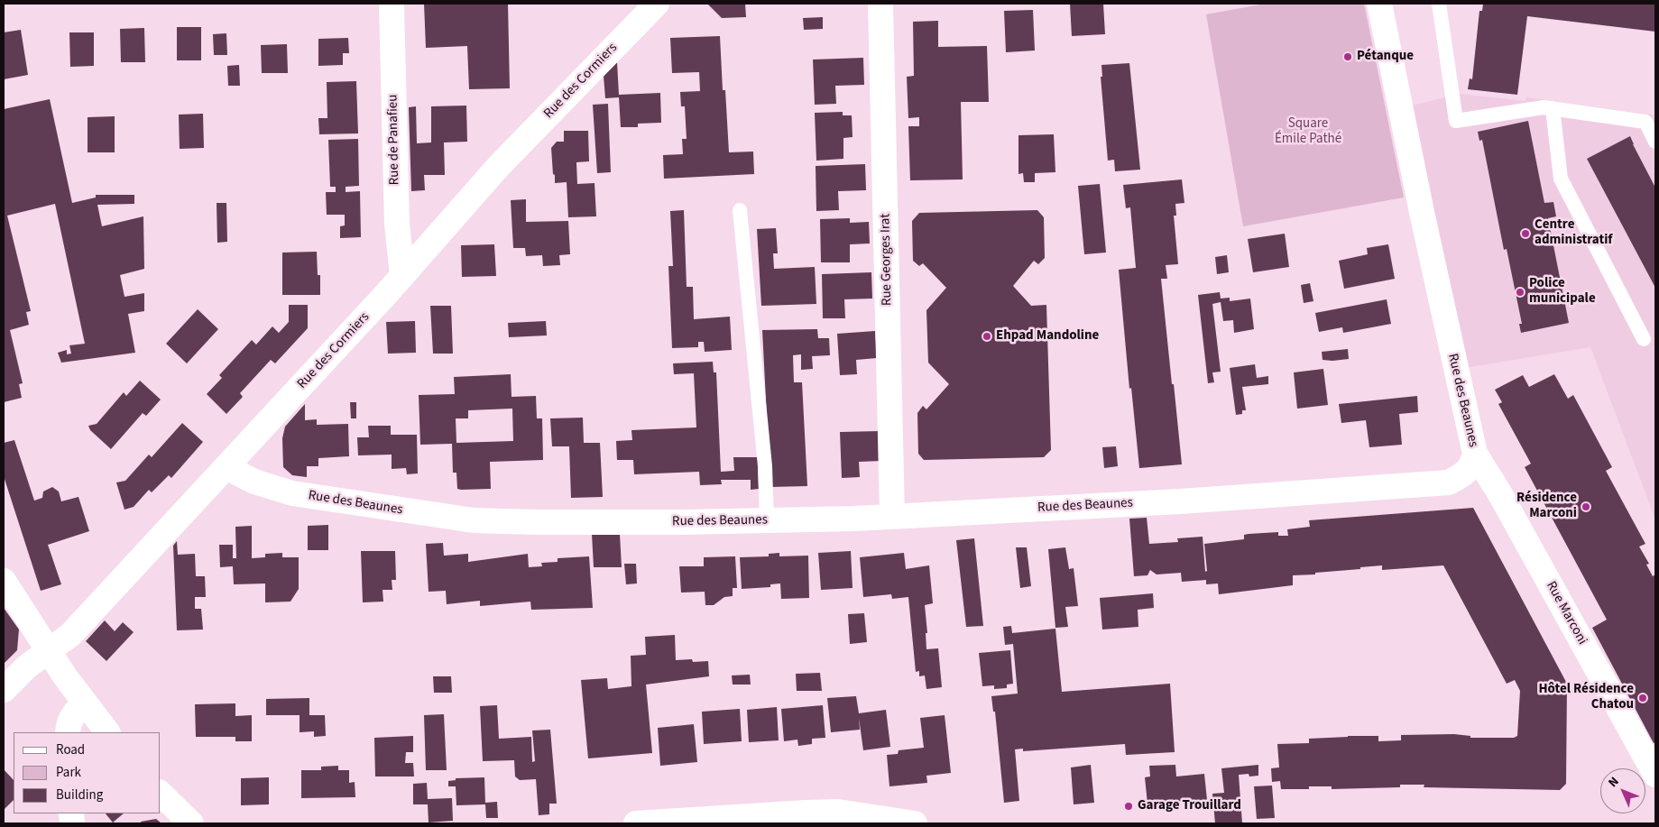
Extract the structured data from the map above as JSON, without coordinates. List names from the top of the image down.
{
  "streets": {
    "street": [
      "Rue des Cormiers",
      "Rue de Panafieu",
      "Rue Georges Irat",
      "Rue des Beaunes",
      "Rue Marconi"
    ]
  },
  "crossings": [
    ["Rue des Cormiers", "Rue de Panafieu"],
    ["Rue des Cormiers", "Rue des Beaunes"],
    ["Rue Georges Irat", "Rue des Beaunes"],
    ["Rue des Beaunes", "Rue Marconi"]
  ],
  "parks": ["Square Émile Pathé"],
  "places": [
    "Pétanque",
    "Centre administratif",
    "Police municipale",
    "Ehpad Mandoline",
    "Résidence Marconi",
    "Hôtel Résidence Chatou",
    "Garage Trouillard"
  ],
  "legend": ["Road", "Park", "Building"],
  "north": "top left"
}
